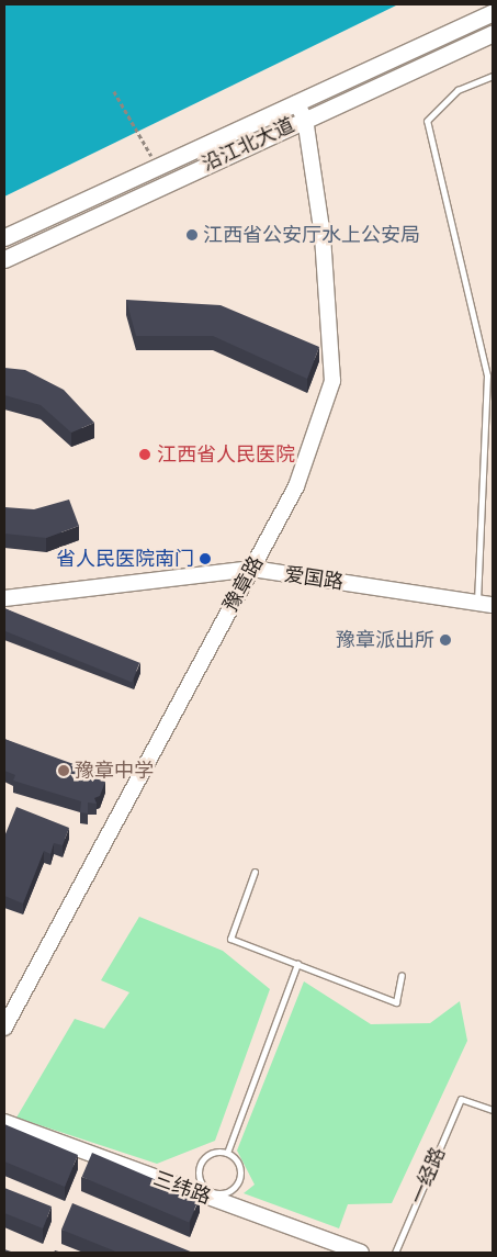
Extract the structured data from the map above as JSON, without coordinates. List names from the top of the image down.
{
  "streets": {
    "main road": ["沿江北大道"],
    "street": ["爱国路", "豫章路", "三纬路"],
    "lane": ["一经路"]
  },
  "crossings": [
    ["沿江北大道", "豫章路"],
    ["爱国路", "豫章路"]
  ],
  "places": [
    "江西省公安厅水上公安局",
    "江西省人民医院",
    "省人民医院南门",
    "豫章派出所",
    "豫章中学"
  ]
}
